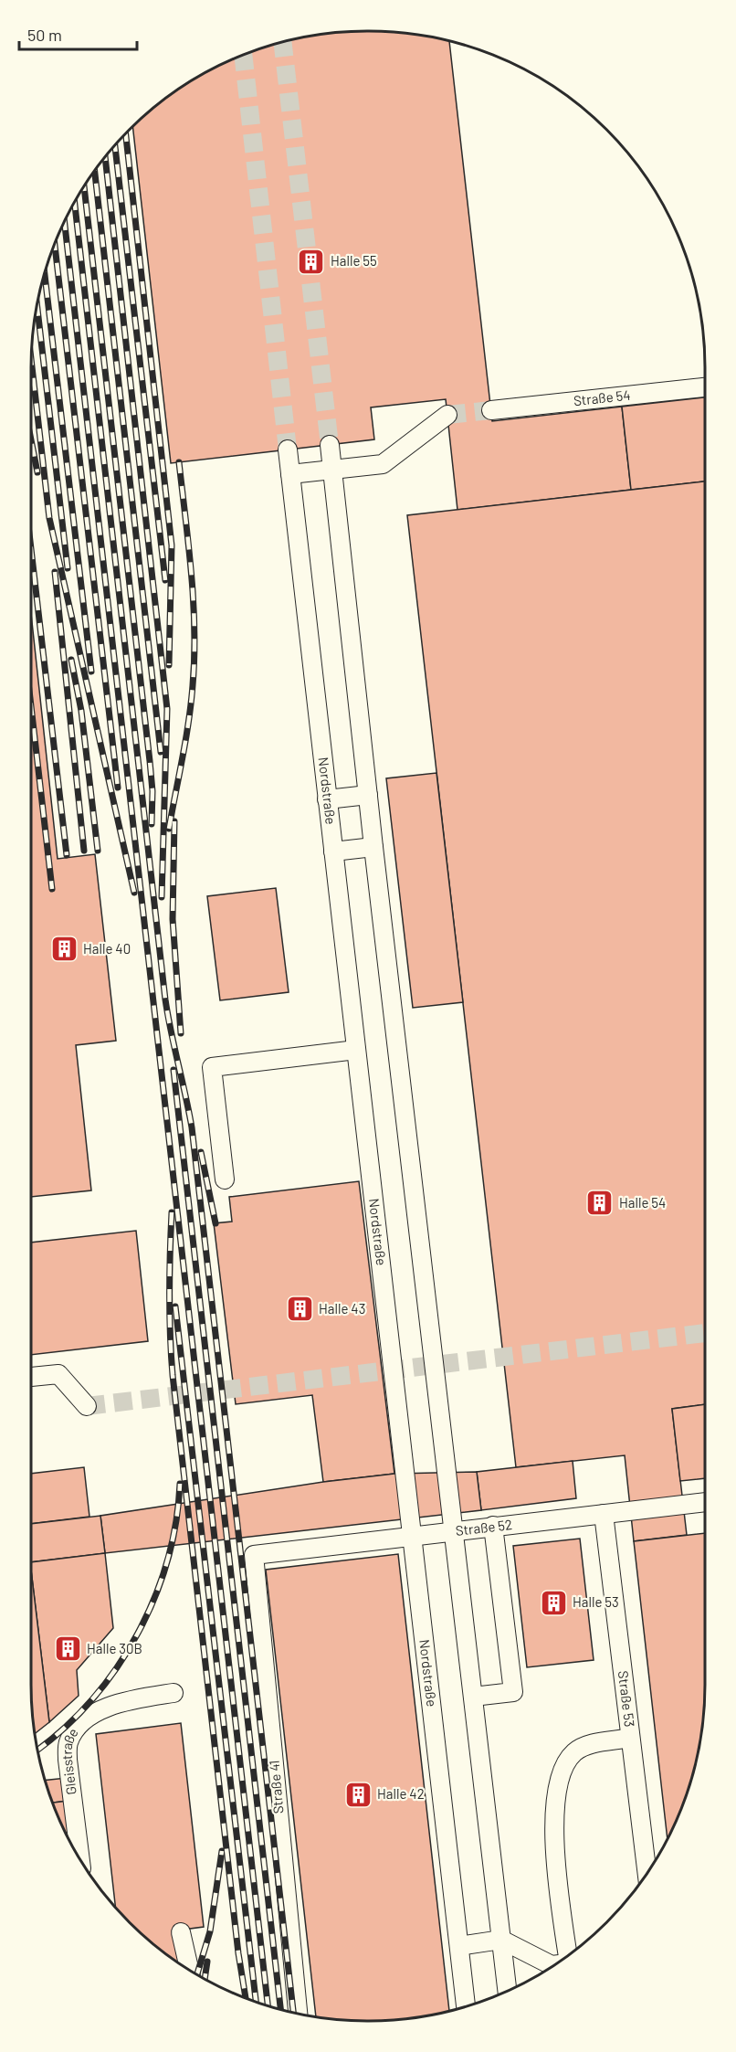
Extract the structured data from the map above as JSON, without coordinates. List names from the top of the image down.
{
  "streets": {
    "street": [
      "Straße 54",
      "Nordstraße",
      "Straße 52",
      "Straße 53",
      "Gleisstraße",
      "Straße 41"
    ]
  },
  "crossings": [
    ["Nordstraße", "Straße 52"],
    ["Straße 52", "Straße 53"],
    ["Straße 52", "Straße 41"]
  ],
  "places": {
    "building": [
      "Halle 55",
      "Halle 40",
      "Halle 54",
      "Halle 43",
      "Halle 53",
      "Halle 30B",
      "Halle 42"
    ]
  },
  "scale_bar": "50 m"
}
